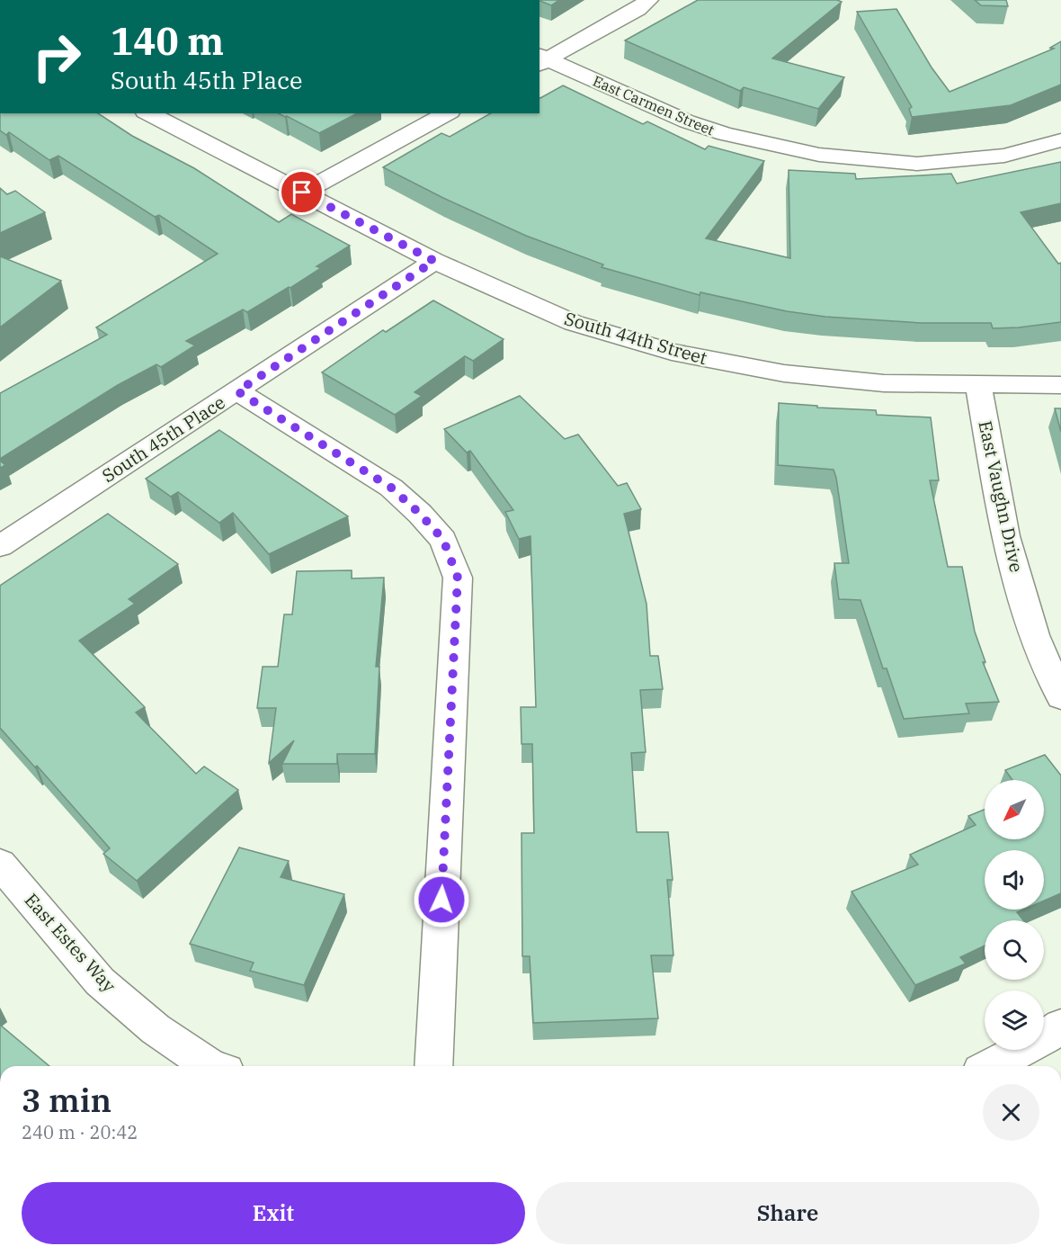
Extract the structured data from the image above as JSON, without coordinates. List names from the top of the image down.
{
  "streets": {
    "street": [
      "East Carmen Street",
      "South 44th Street",
      "South 45th Place",
      "East Vaughn Drive",
      "East Estes Way"
    ]
  },
  "crossings": [
    ["South 44th Street", "South 45th Place"],
    ["South 44th Street", "East Vaughn Drive"]
  ],
  "north": "bottom left",
  "page": {
    "turn": ["140 m", "South 45th Place"],
    "heading": ["3 min", "240 m · 20:42"],
    "buttons": ["Exit", "Share"]
  }
}
